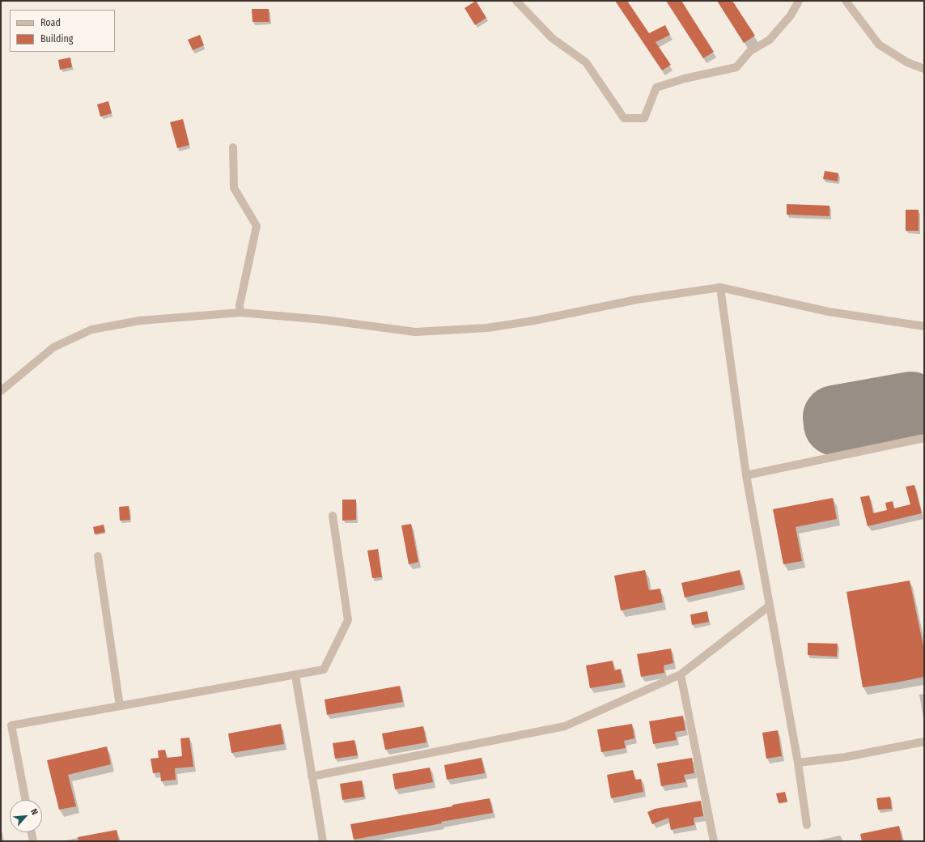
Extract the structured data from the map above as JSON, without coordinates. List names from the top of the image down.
{
  "legend": ["Road", "Building"],
  "north": "top right"
}
